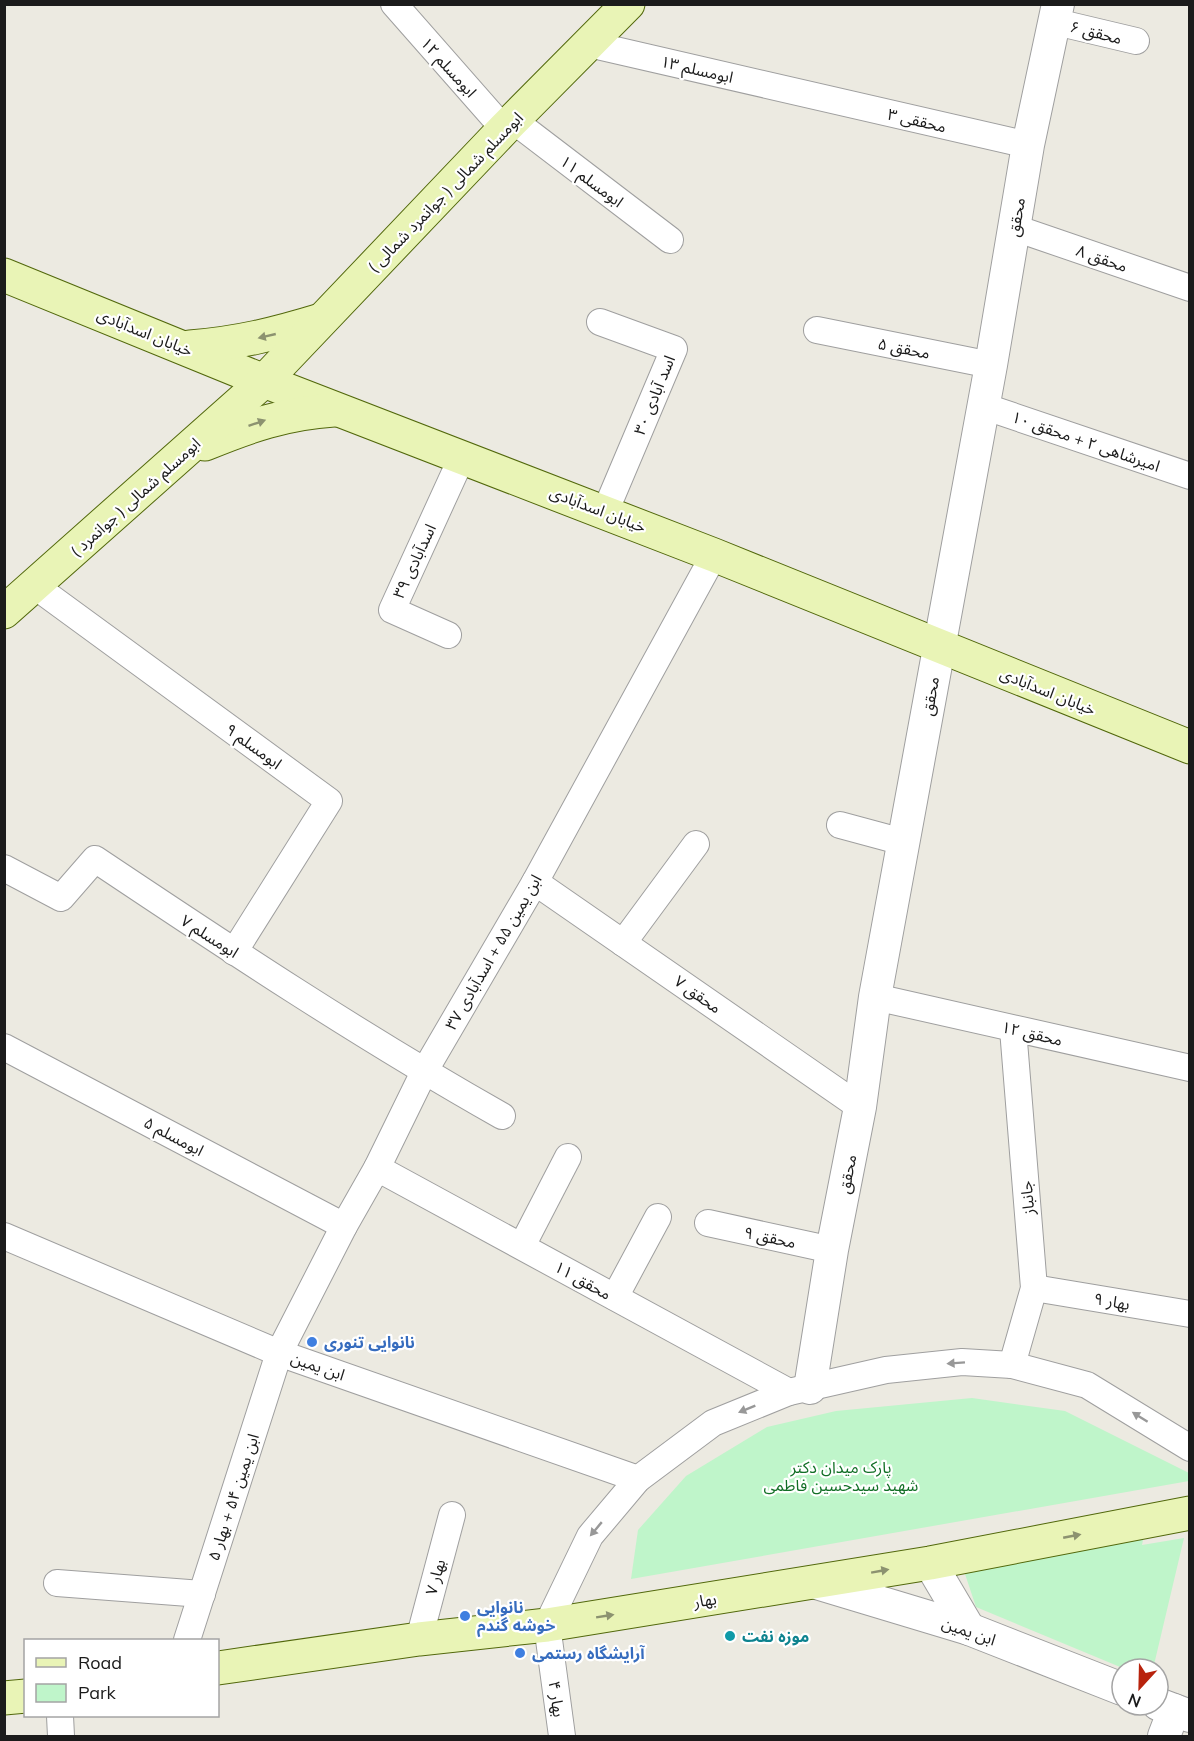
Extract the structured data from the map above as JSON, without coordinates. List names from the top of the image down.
{
  "streets": {
    "main road": [
      "ابومسلم شمالی ( جوانمرد شمالی )",
      "خیابان اسدآبادی",
      "ابومسلم شمالی ( جوانمرد )",
      "بهار"
    ],
    "street": [
      "محقق ۶",
      "ابومسلم ۱۲",
      "ابومسلم ۱۳",
      "محققی ۳",
      "ابومسلم ۱۱",
      "محقق",
      "محقق ۸",
      "محقق ۵",
      "اسد آبادی ۳۰",
      "امیرشاهی ۲ + محقق ۱۰",
      "اسدآبادی ۳۹",
      "ابومسلم ۹",
      "ابومسلم ۷",
      "ابن یمین ۵۵ + اسدآبادی ۳۷",
      "محقق ۷",
      "محقق ۱۲",
      "ابومسلم ۵",
      "جانباز",
      "محقق ۹",
      "محقق ۱۱",
      "بهار ۹",
      "ابن یمین",
      "ابن یمین ۵۴ + بهار ۵",
      "بهار ۷",
      "بهار ۴"
    ]
  },
  "crossings": [
    ["محقق ۶", "محقق"],
    ["ابومسلم ۱۲", "ابومسلم ۱۱"],
    ["ابومسلم ۱۲", "ابومسلم شمالی ( جوانمرد شمالی )"],
    ["ابومسلم ۱۳", "محققی ۳"],
    ["ابومسلم ۱۳", "ابومسلم شمالی ( جوانمرد شمالی )"],
    ["محققی ۳", "محقق"],
    ["ابومسلم ۱۱", "ابومسلم شمالی ( جوانمرد شمالی )"],
    ["ابومسلم شمالی ( جوانمرد شمالی )", "خیابان اسدآبادی"],
    ["ابومسلم شمالی ( جوانمرد شمالی )", "ابومسلم شمالی ( جوانمرد )"],
    ["محقق", "محقق ۸"],
    ["محقق", "خیابان اسدآبادی"],
    ["محقق", "محقق ۵"],
    ["محقق", "امیرشاهی ۲ + محقق ۱۰"],
    ["محقق", "محقق ۷"],
    ["محقق", "محقق ۱۲"],
    ["محقق", "محقق ۹"],
    ["محقق", "محقق ۱۱"],
    ["خیابان اسدآبادی", "اسد آبادی ۳۰"],
    ["خیابان اسدآبادی", "ابومسلم شمالی ( جوانمرد )"],
    ["خیابان اسدآبادی", "اسدآبادی ۳۹"],
    ["خیابان اسدآبادی", "ابن یمین ۵۵ + اسدآبادی ۳۷"],
    ["ابومسلم شمالی ( جوانمرد )", "ابومسلم ۹"],
    ["ابومسلم ۹", "ابومسلم ۷"],
    ["ابومسلم ۷", "ابن یمین ۵۵ + اسدآبادی ۳۷"],
    ["ابن یمین ۵۵ + اسدآبادی ۳۷", "محقق ۷"],
    ["ابن یمین ۵۵ + اسدآبادی ۳۷", "ابومسلم ۵"],
    ["ابن یمین ۵۵ + اسدآبادی ۳۷", "محقق ۱۱"],
    ["ابن یمین ۵۵ + اسدآبادی ۳۷", "ابن یمین"],
    ["ابن یمین ۵۵ + اسدآبادی ۳۷", "ابن یمین ۵۴ + بهار ۵"],
    ["محقق ۱۲", "جانباز"],
    ["جانباز", "بهار ۹"],
    ["ابن یمین", "ابن یمین ۵۴ + بهار ۵"],
    ["ابن یمین", "بهار"],
    ["بهار ۷", "بهار"],
    ["بهار", "بهار ۴"]
  ],
  "one_way": ["بهار"],
  "parks": ["پارک میدان دکتر شهید سیدحسین فاطمی"],
  "places": [
    "نانوایی تنوری",
    "نانوایی خوشه گندم",
    "موزه نفت",
    "آرایشگاه رستمی"
  ],
  "legend": ["Road", "Park"],
  "north": "bottom"
}
